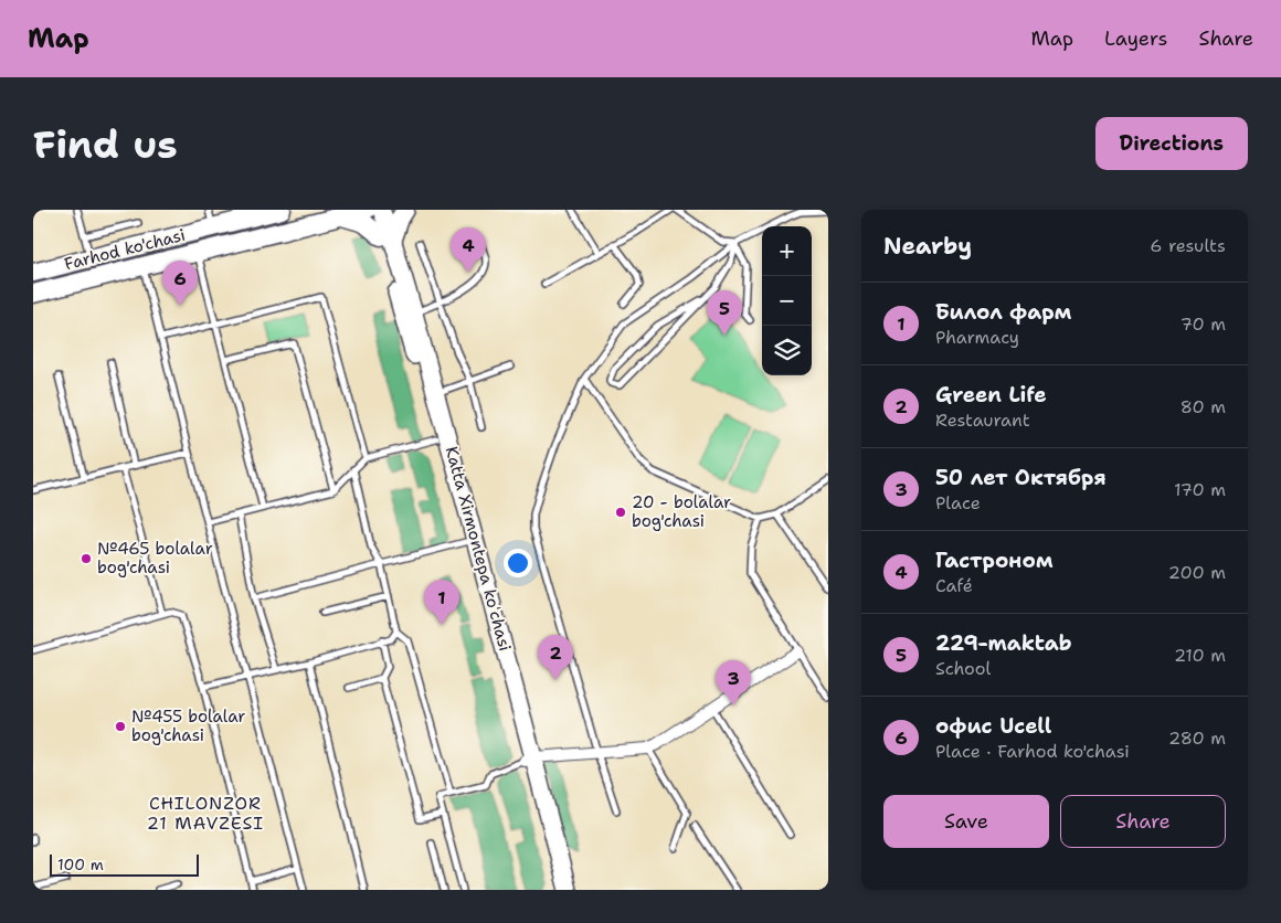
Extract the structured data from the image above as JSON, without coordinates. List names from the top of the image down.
{
  "streets": {
    "main road": ["Farhod ko'chasi", "Katta Xirmontepa koʻchasi"]
  },
  "districts": ["CHILONZOR 21 MAVZESI"],
  "places": ["20 - bolalar bog'chasi", "№465 bolalar bog'chasi", "№455 bolalar bog'chasi"],
  "scale_bar": "100 m",
  "page": {
    "header": "Map",
    "nav": ["Map", "Layers", "Share"],
    "buttons": [
      "Directions",
      ["Save", "Share"]
    ],
    "title": "Find us",
    "heading": ["Nearby", "6 results"],
    "map_buttons": ["+", "−"],
    "pins": [
      "4",
      "6",
      "5",
      "1",
      "2",
      "3"
    ],
    "list": [
      {
        "mark": "1",
        "name": "Билол фарм",
        "note": "Pharmacy",
        "value": "70 m"
      },
      {
        "mark": "2",
        "name": "Green Life",
        "note": "Restaurant",
        "value": "80 m"
      },
      {
        "mark": "3",
        "name": "50 лет Октября",
        "note": "Place",
        "value": "170 m"
      },
      {
        "mark": "4",
        "name": "Гастроном",
        "note": "Café",
        "value": "200 m"
      },
      {
        "mark": "5",
        "name": "229-maktab",
        "note": "School",
        "value": "210 m"
      },
      {
        "mark": "6",
        "name": "офис Ucell",
        "note": "Place · Farhod ko'chasi",
        "value": "280 m"
      }
    ],
    "scale": "100 m"
  }
}
